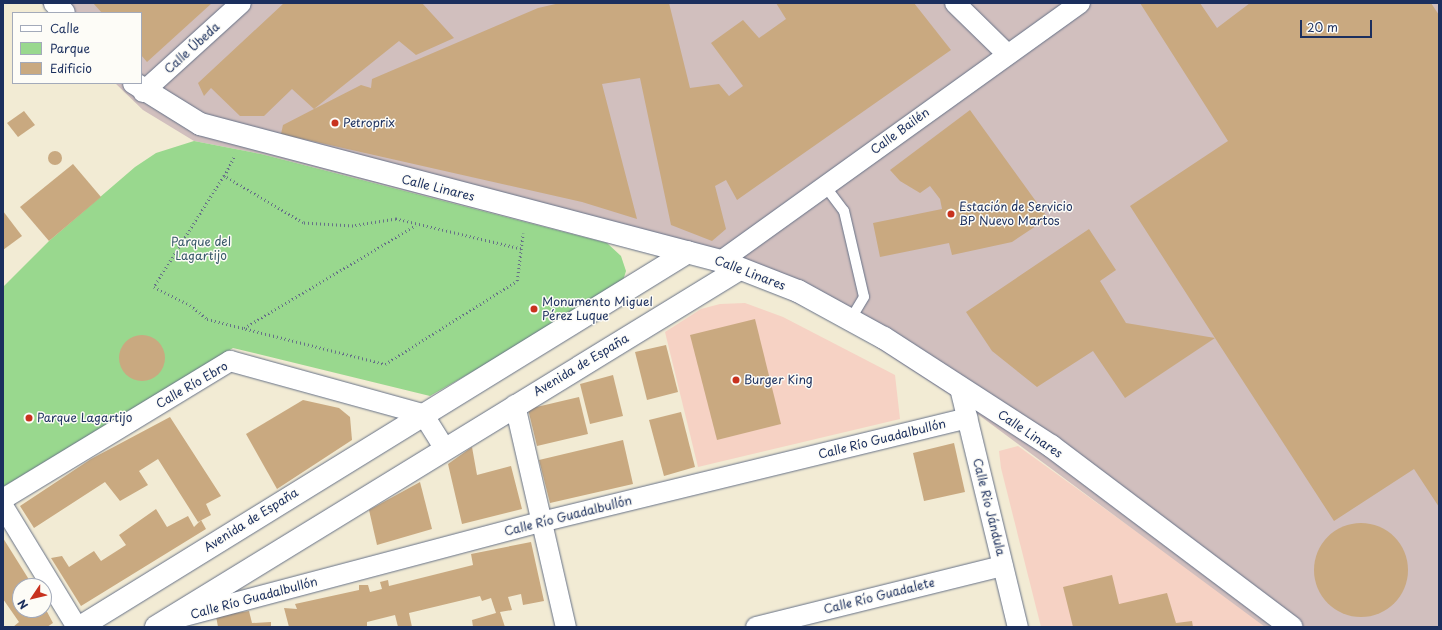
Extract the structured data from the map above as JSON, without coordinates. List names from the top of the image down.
{
  "streets": {
    "street": [
      "Calle Úbeda",
      "Calle Bailén",
      "Calle Linares",
      "Avenida de España",
      "Calle Río Ebro",
      "Calle Río Guadalbullón",
      "Calle Rio Jándula",
      "Calle Río Guadalete"
    ]
  },
  "crossings": [
    ["Calle Úbeda", "Calle Linares"],
    ["Calle Bailén", "Calle Linares"],
    ["Calle Bailén", "Avenida de España"],
    ["Calle Linares", "Avenida de España"],
    ["Calle Linares", "Calle Rio Jándula"],
    ["Avenida de España", "Calle Río Ebro"],
    ["Avenida de España", "Calle Río Guadalbullón"],
    ["Calle Río Guadalbullón", "Calle Rio Jándula"],
    ["Calle Rio Jándula", "Calle Río Guadalete"]
  ],
  "parks": ["Parque del Lagartijo"],
  "places": [
    "Petroprix",
    "Estación de Servicio BP Nuevo Martos",
    "Monumento Miguel Pérez Luque",
    "Burger King",
    "Parque Lagartijo"
  ],
  "legend": ["Calle", "Parque", "Edificio"],
  "scale_bar": "20 m",
  "north": "bottom left"
}
